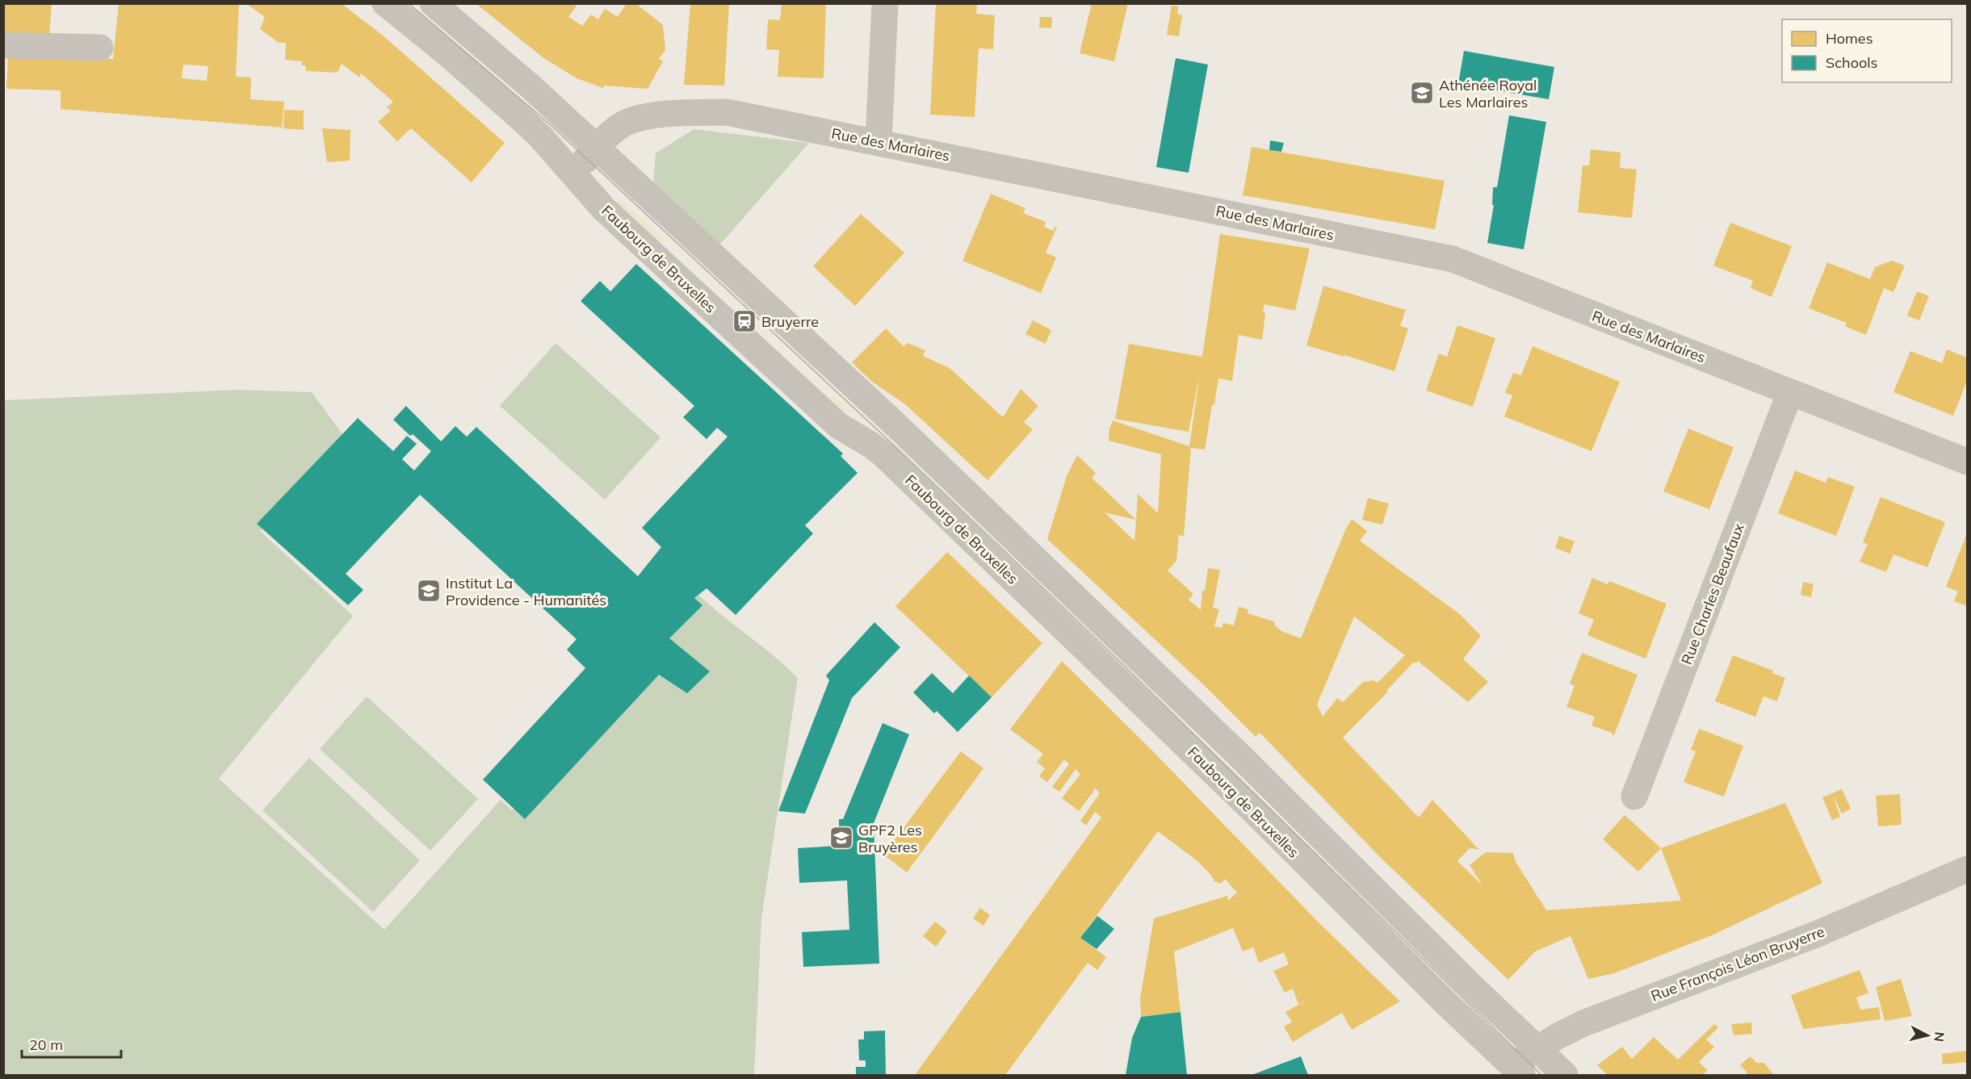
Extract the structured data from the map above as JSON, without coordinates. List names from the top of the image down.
{
  "streets": {
    "street": [
      "Rue des Marlaires",
      "Faubourg de Bruxelles",
      "Rue Charles Beaufaux",
      "Rue François Léon Bruyerre"
    ]
  },
  "crossings": [
    ["Rue des Marlaires", "Faubourg de Bruxelles"],
    ["Rue des Marlaires", "Rue Charles Beaufaux"],
    ["Faubourg de Bruxelles", "Rue François Léon Bruyerre"]
  ],
  "places": {
    "school or university": ["Athénée Royal Les Marlaires", "Institut La Providence - Humanités", "GPF2 Les Bruyères"],
    "station": ["Bruyerre"]
  },
  "legend": ["Homes", "Schools"],
  "scale_bar": "20 m",
  "north": "right"
}
